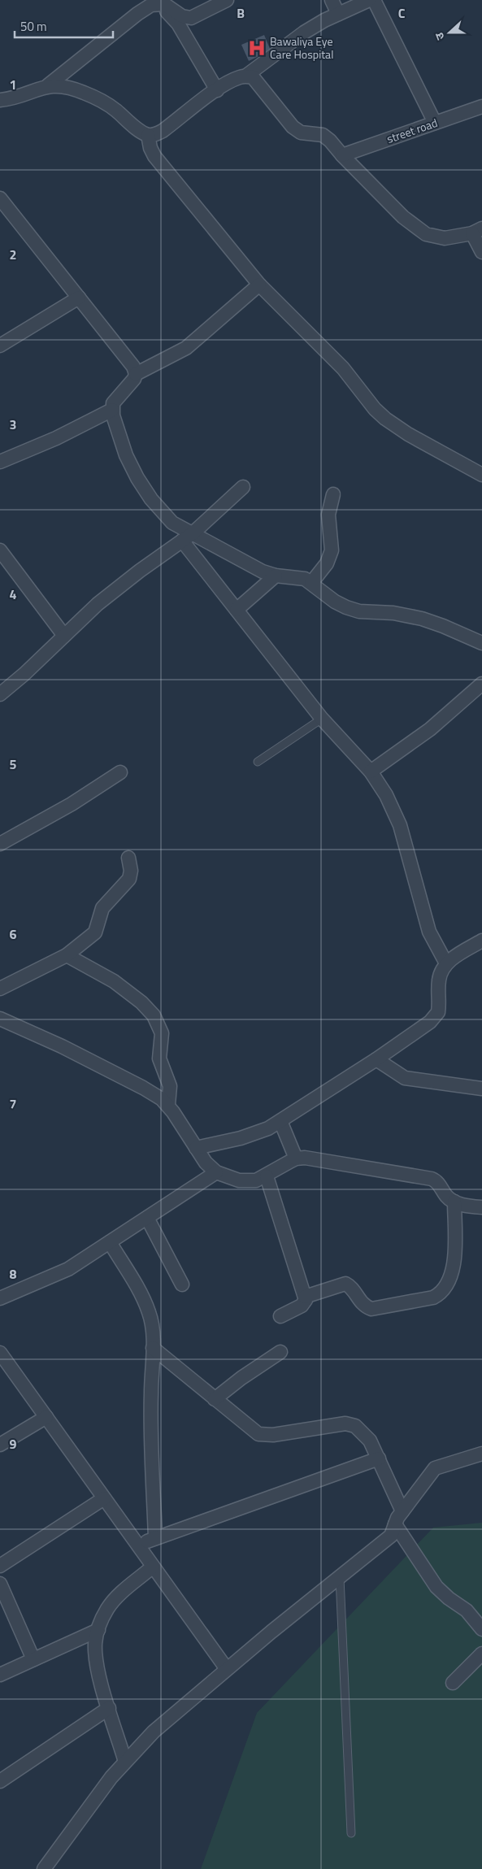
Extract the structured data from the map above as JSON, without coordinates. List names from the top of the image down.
{
  "streets": {
    "street": ["street road"]
  },
  "places": {
    "hospital": ["Bawaliya Eye Care Hospital"]
  },
  "scale_bar": "50 m",
  "north": "left",
  "grid": {
    "columns": ["B", "C"],
    "rows": [
      "1",
      "2",
      "3",
      "4",
      "5",
      "6",
      "7",
      "8",
      "9"
    ]
  }
}
